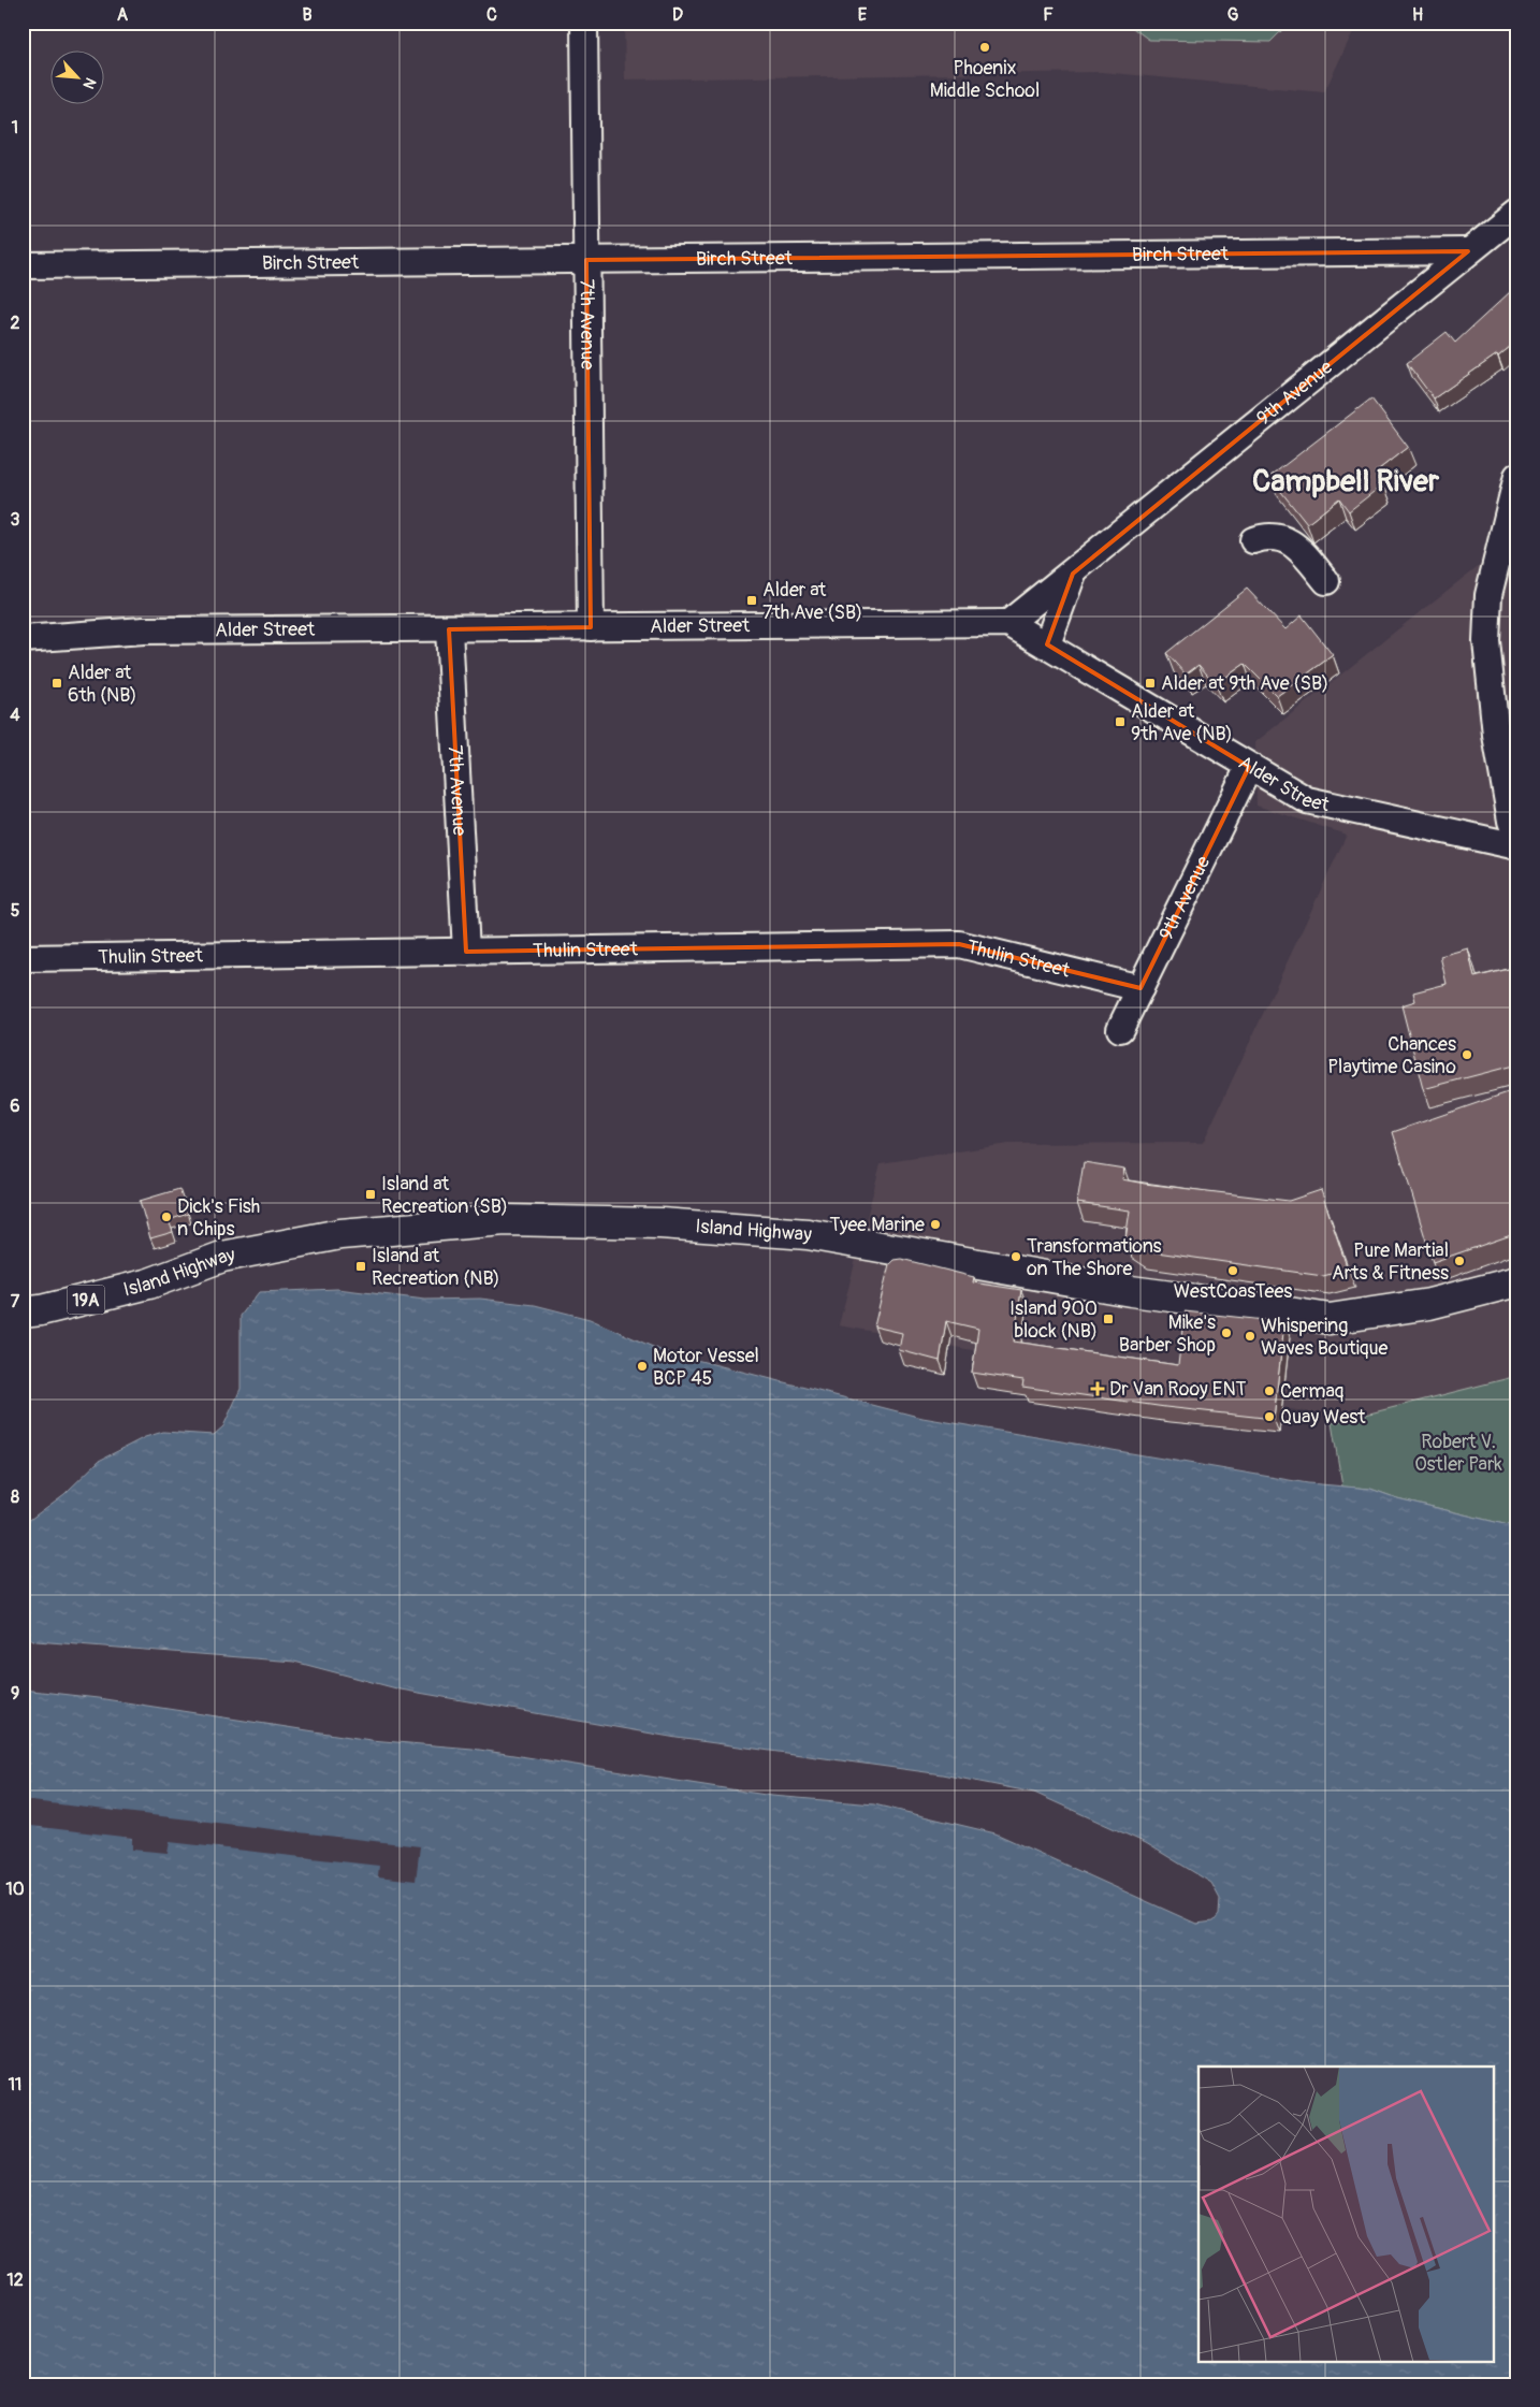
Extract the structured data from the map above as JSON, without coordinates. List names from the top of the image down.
{
  "streets": {
    "main road": ["Island Highway", "19A"],
    "street": [
      "Birch Street",
      "7th Avenue",
      "9th Avenue",
      "Alder Street",
      "Thulin Street"
    ]
  },
  "crossings": [
    ["Birch Street", "7th Avenue"],
    ["Birch Street", "9th Avenue"],
    ["7th Avenue", "Alder Street"],
    ["7th Avenue", "Thulin Street"],
    ["9th Avenue", "Alder Street"],
    ["9th Avenue", "Thulin Street"]
  ],
  "districts": ["Campbell River"],
  "parks": ["Robert V. Ostler Park"],
  "places": {
    "other": [
      "Phoenix Middle School",
      "Chances Playtime Casino",
      "Dick's Fish n Chips",
      "Tyee Marine",
      "Transformations on The Shore",
      "Pure Martial Arts & Fitness",
      "WestCoasTees",
      "Mike's Barber Shop",
      "Whispering Waves Boutique",
      "Motor Vessel BCP 45",
      "Cermaq",
      "Quay West"
    ],
    "transit": [
      "Alder at 7th Ave (SB)",
      "Alder at 6th (NB)",
      "Alder at 9th Ave (SB)",
      "Alder at 9th Ave (NB)",
      "Island at Recreation (SB)",
      "Island at Recreation (NB)",
      "Island 900 block (NB)"
    ],
    "health": ["Dr Van Rooy ENT"]
  },
  "north": "bottom right",
  "grid": {
    "columns": [
      "A",
      "B",
      "C",
      "D",
      "E",
      "F",
      "G",
      "H"
    ],
    "rows": [
      "1",
      "2",
      "3",
      "4",
      "5",
      "6",
      "7",
      "8",
      "9",
      "10",
      "11",
      "12"
    ]
  }
}
